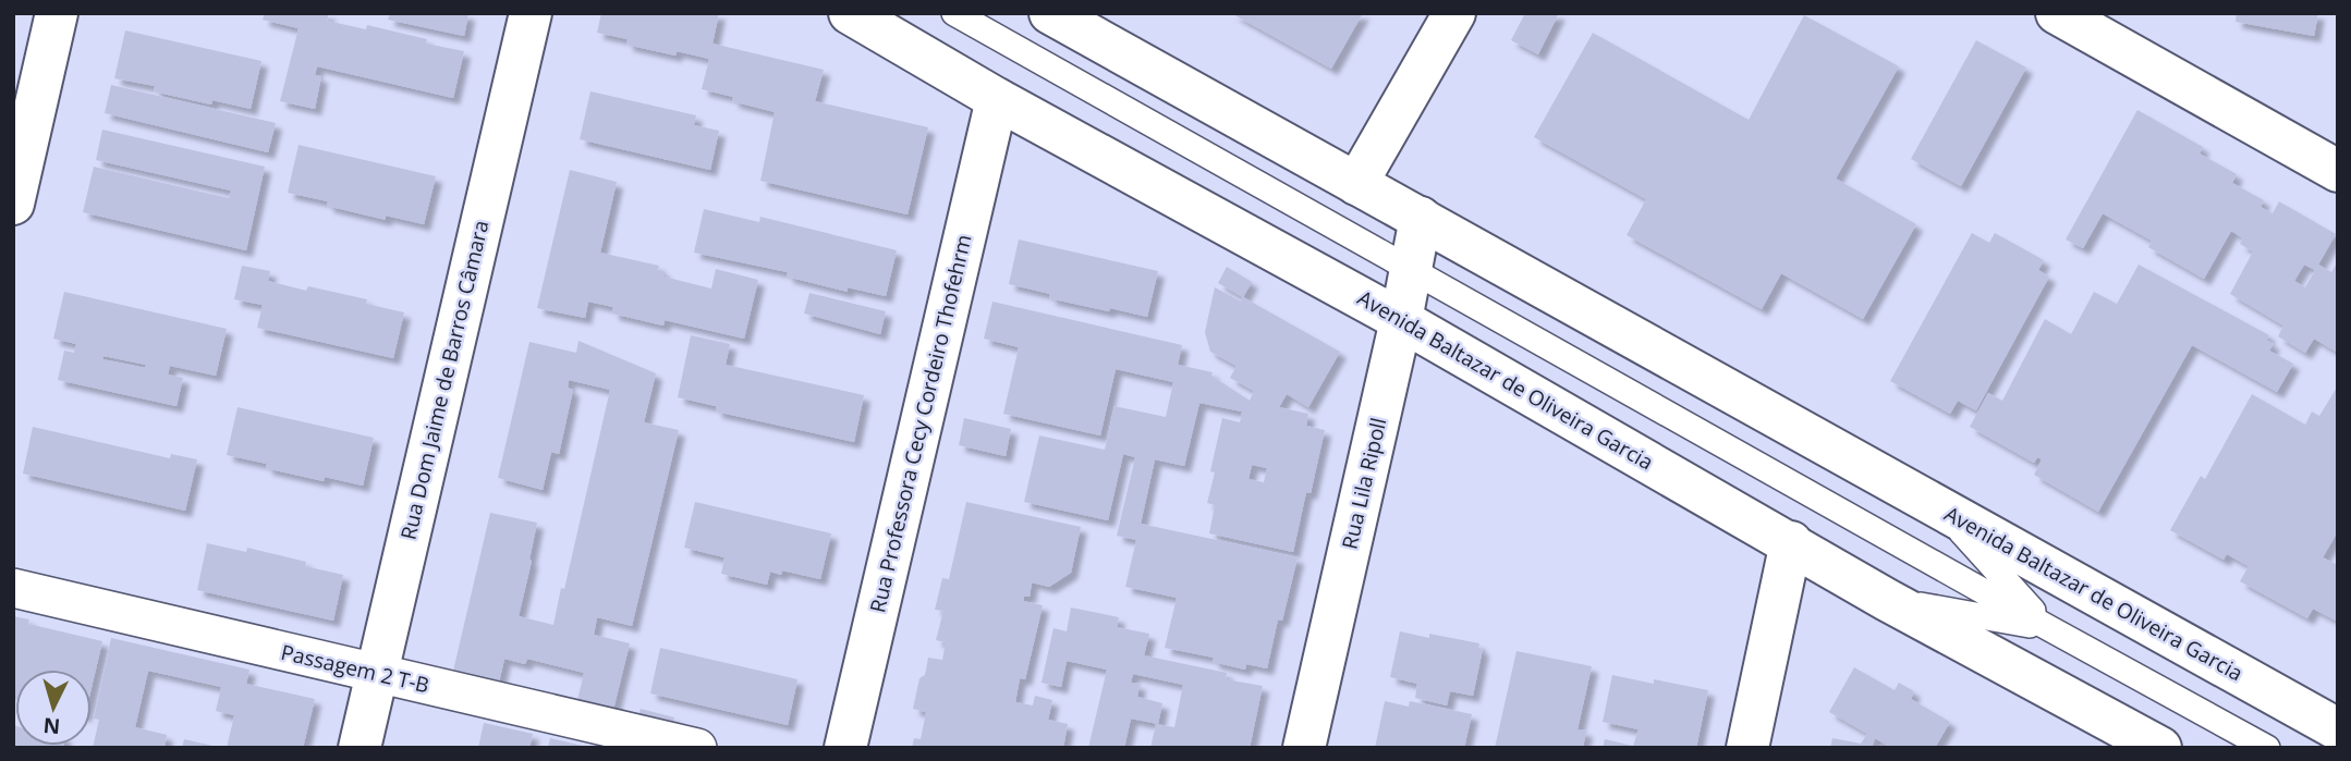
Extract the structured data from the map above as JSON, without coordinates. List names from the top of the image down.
{
  "streets": {
    "main road": [
      "Rua Dom Jaime de Barros Câmara",
      "Avenida Baltazar de Oliveira Garcia",
      "Rua Professora Cecy Cordeiro Thofehrm",
      "Rua Lila Ripoll"
    ],
    "street": ["Passagem 2 T-B"]
  },
  "crossings": [
    ["Rua Dom Jaime de Barros Câmara", "Passagem 2 T-B"],
    ["Avenida Baltazar de Oliveira Garcia", "Rua Professora Cecy Cordeiro Thofehrm"],
    ["Avenida Baltazar de Oliveira Garcia", "Rua Lila Ripoll"]
  ],
  "north": "bottom"
}
